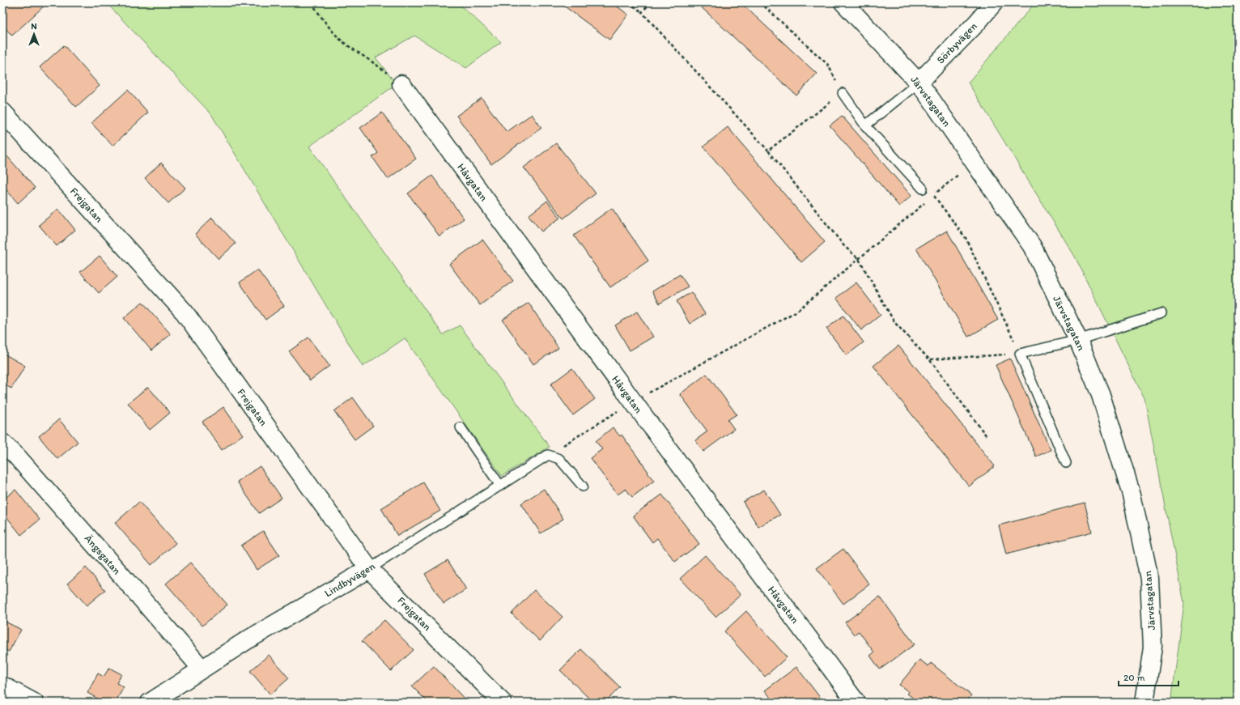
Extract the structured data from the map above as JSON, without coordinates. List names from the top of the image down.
{
  "streets": {
    "street": [
      "Sörbyvägen",
      "Järvstagatan",
      "Håvgatan",
      "Frejgatan",
      "Ängsgatan",
      "Lindbyvägen"
    ]
  },
  "crossings": [
    ["Sörbyvägen", "Järvstagatan"],
    ["Frejgatan", "Lindbyvägen"],
    ["Ängsgatan", "Lindbyvägen"]
  ],
  "scale_bar": "20 m",
  "north": "top"
}
